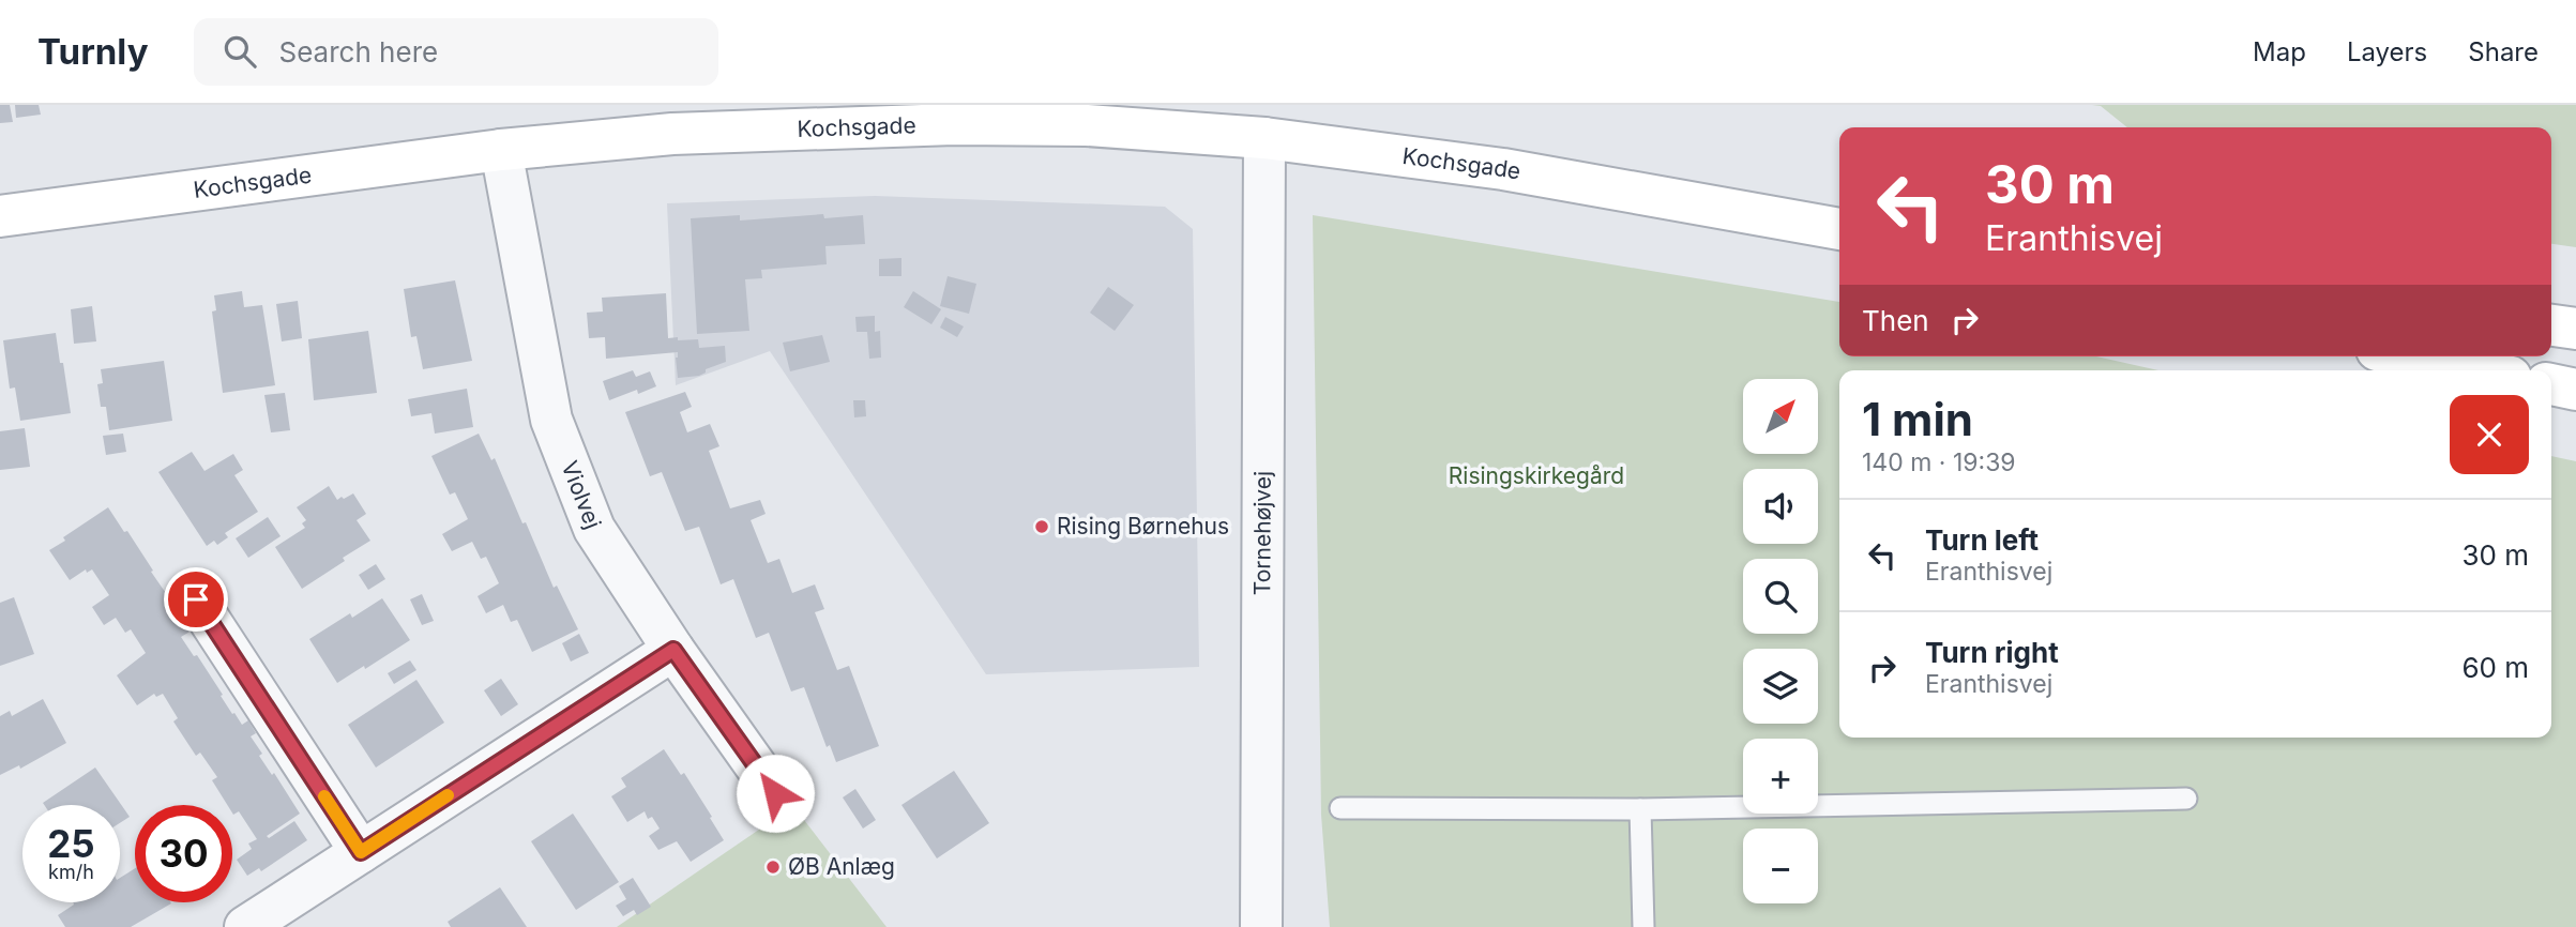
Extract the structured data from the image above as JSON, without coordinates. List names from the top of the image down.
{
  "streets": {
    "street": ["Kochsgade", "Violvej", "Tornehøjvej"]
  },
  "crossings": [
    ["Kochsgade", "Violvej"],
    ["Kochsgade", "Tornehøjvej"]
  ],
  "parks": ["Risingskirkegård"],
  "places": ["Rising Børnehus", "ØB Anlæg"],
  "north": "top right",
  "page": {
    "header": "Turnly",
    "search": "Search here",
    "nav": ["Map", "Layers", "Share"],
    "turn": ["30 m", "Eranthisvej"],
    "then": "Then",
    "heading": ["1 min", "140 m · 19:39"],
    "map_buttons": ["+", "−"],
    "list": [
      {
        "name": "Turn left",
        "note": "Eranthisvej",
        "value": "30 m"
      },
      {
        "name": "Turn right",
        "note": "Eranthisvej",
        "value": "60 m"
      }
    ],
    "speed": "25 km/h",
    "limit": "30"
  }
}
